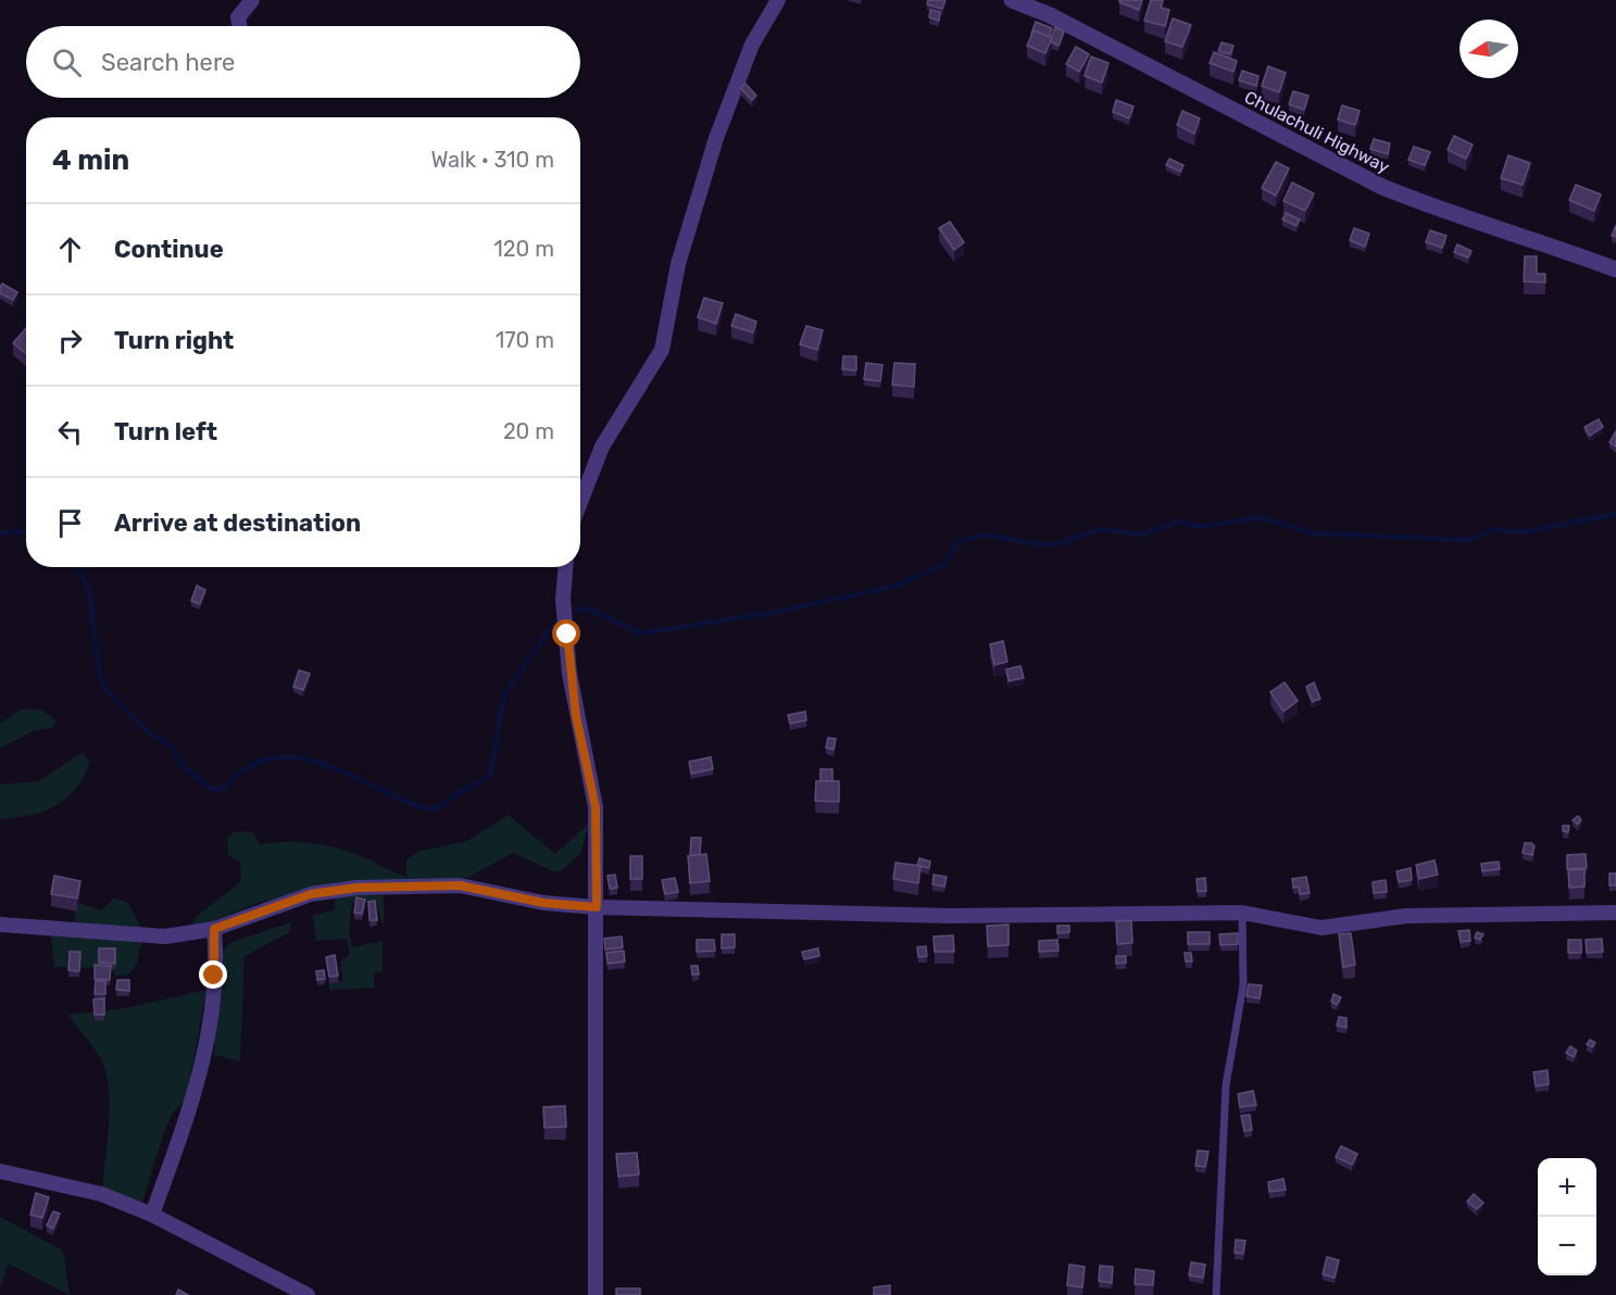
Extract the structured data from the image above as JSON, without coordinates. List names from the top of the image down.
{
  "streets": {
    "street": ["Chulachuli Highway"]
  },
  "north": "left",
  "page": {
    "search": "Search here",
    "heading": ["4 min", "Walk · 310 m"],
    "list": [
      ["Continue", "120 m"],
      ["Turn right", "170 m"],
      ["Turn left", "20 m"],
      "Arrive at destination"
    ],
    "map_buttons": ["+", "−"]
  }
}
